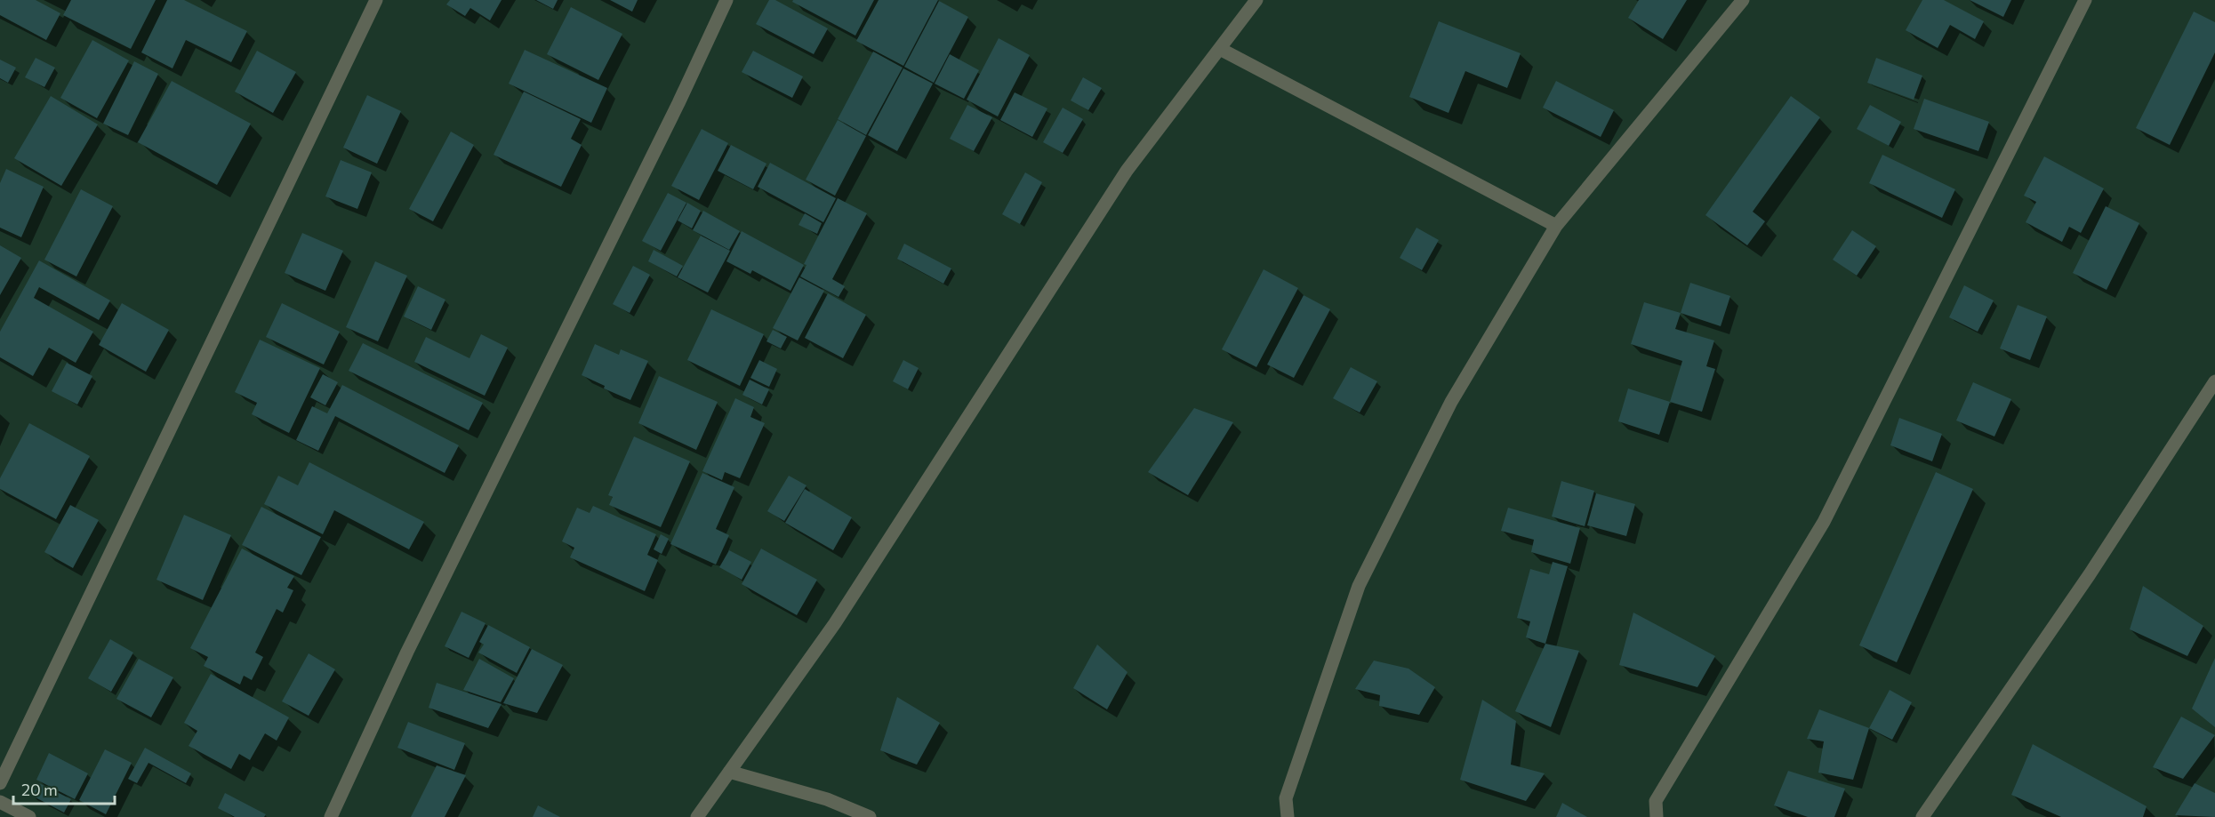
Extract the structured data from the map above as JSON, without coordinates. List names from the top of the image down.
{
  "scale_bar": "20 m"
}
